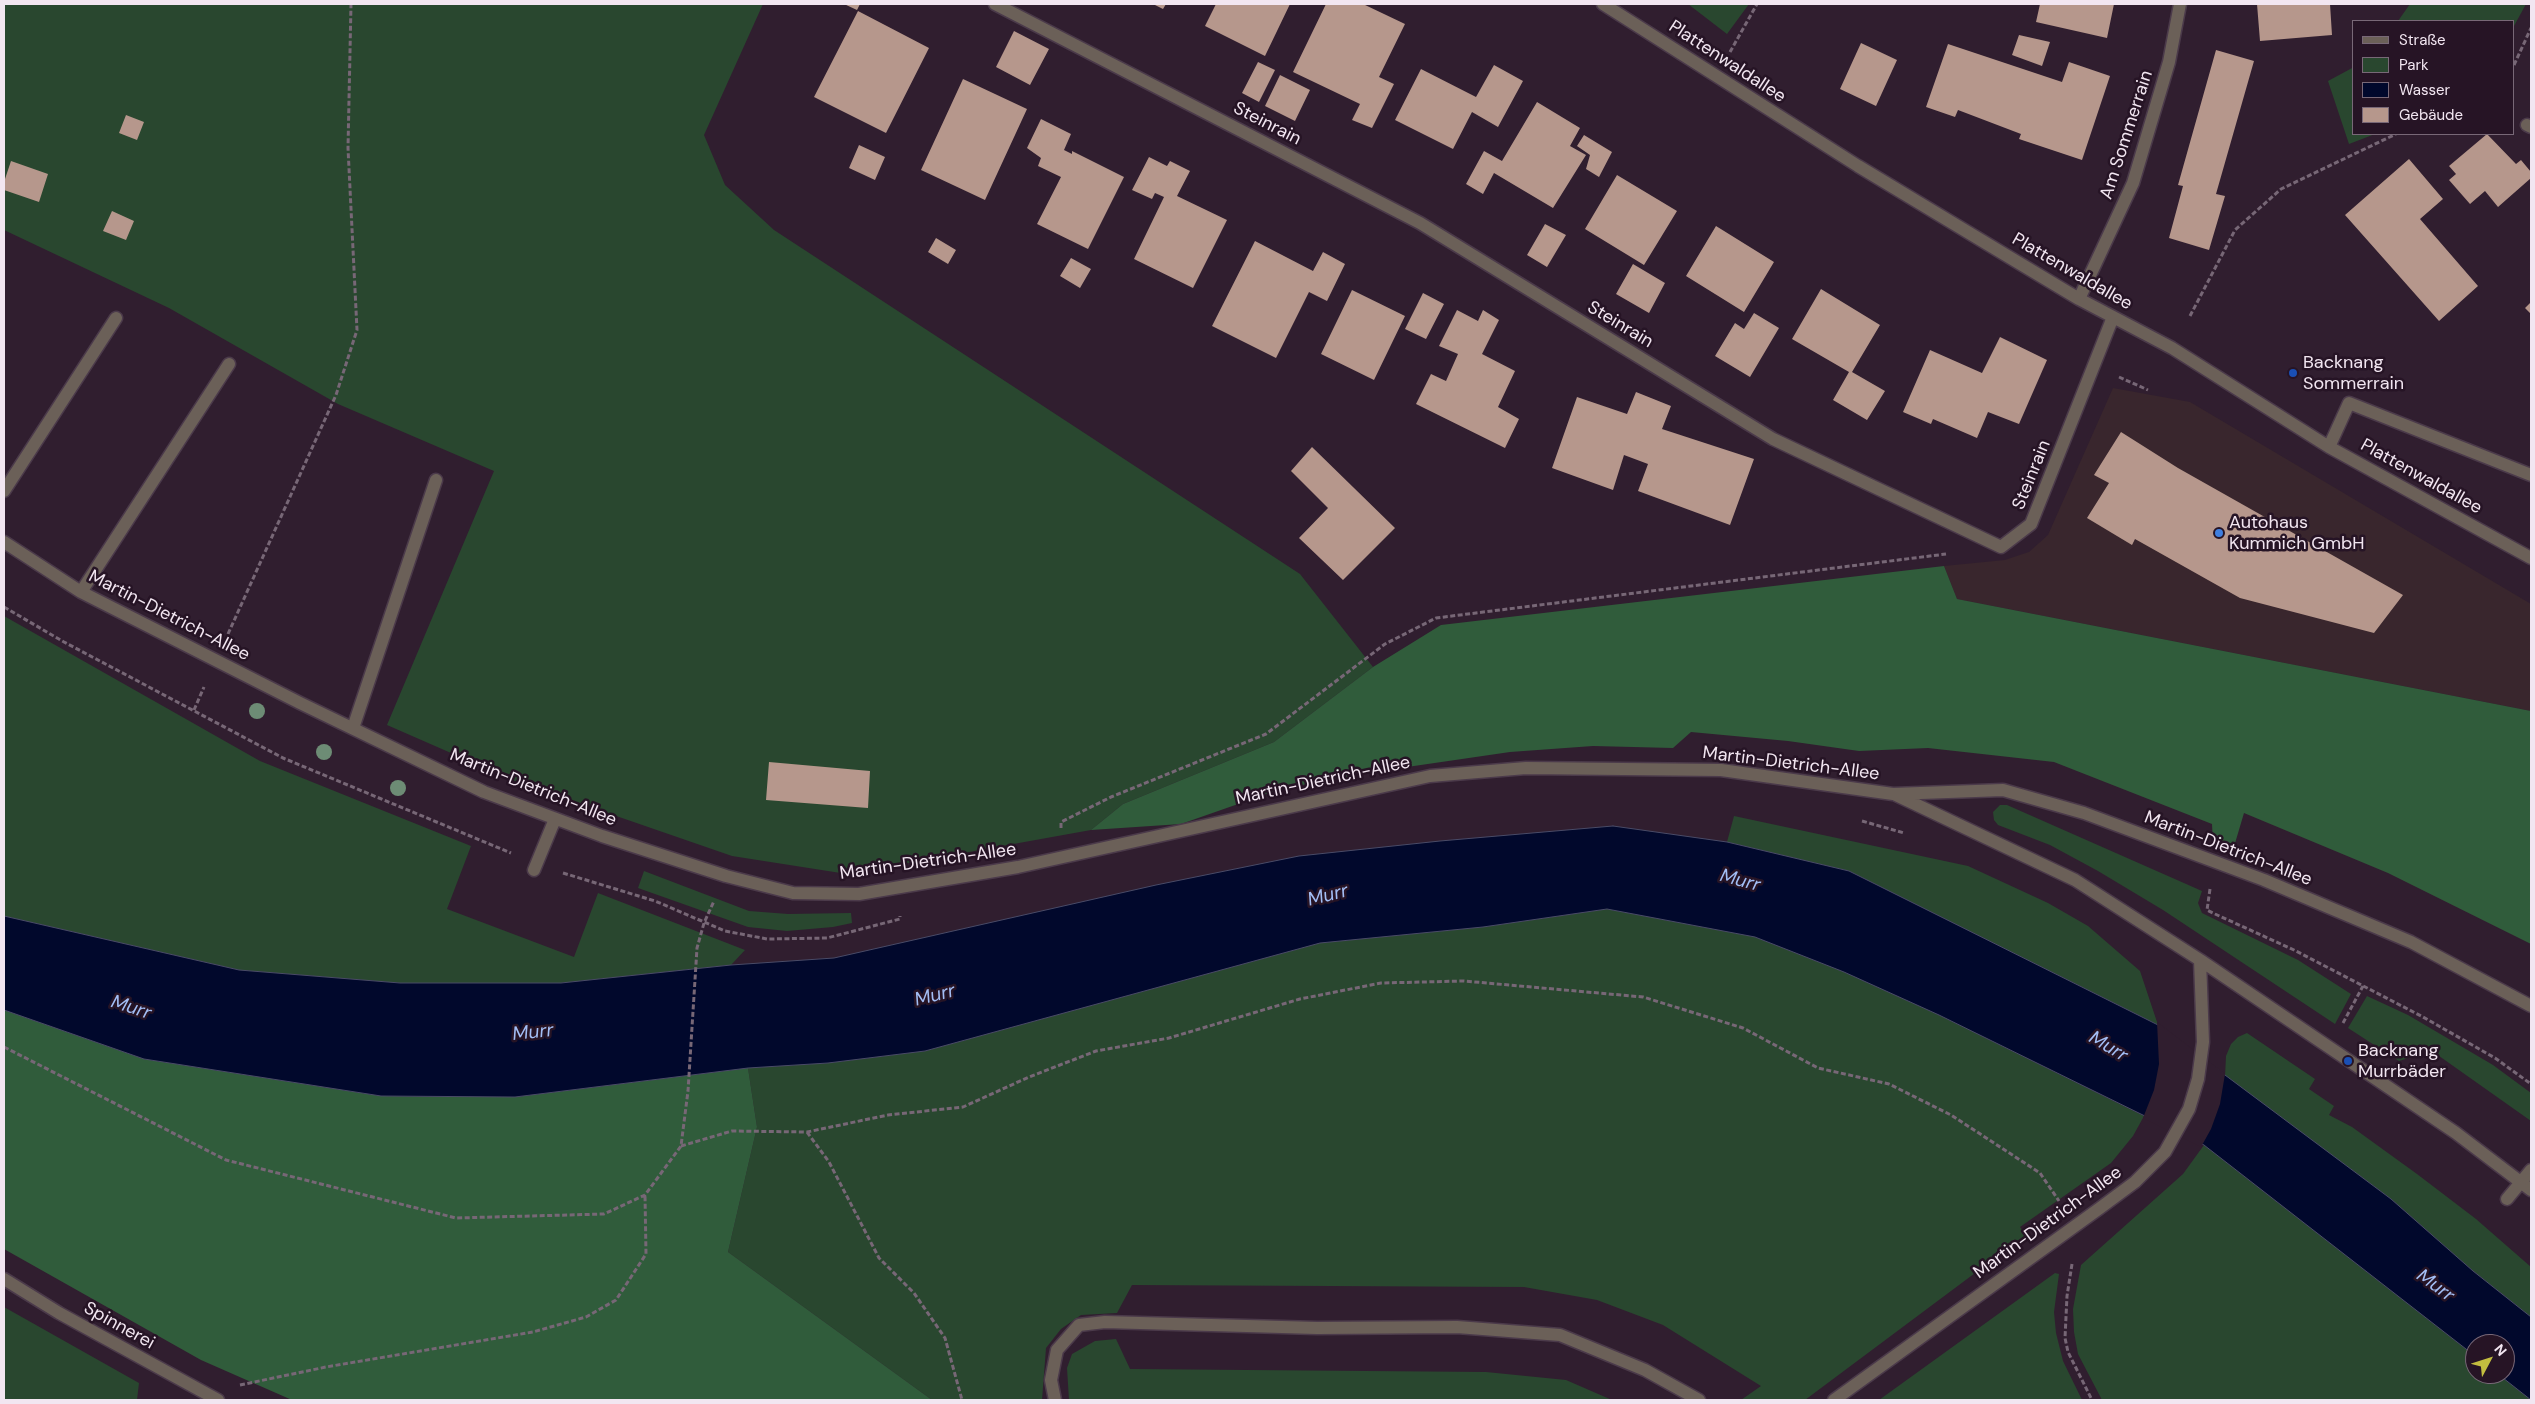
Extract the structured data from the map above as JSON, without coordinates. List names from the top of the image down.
{
  "streets": {
    "street": [
      "Plattenwaldallee",
      "Steinrain",
      "Am Sommerrain",
      "Martin-Dietrich-Allee",
      "Spinnerei"
    ]
  },
  "crossings": [
    ["Plattenwaldallee", "Steinrain"],
    ["Plattenwaldallee", "Am Sommerrain"]
  ],
  "water": ["Murr"],
  "places": ["Backnang Sommerrain", "Autohaus Kummich GmbH", "Backnang Murrbäder"],
  "legend": [
    "Straße",
    "Park",
    "Wasser",
    "Gebäude"
  ],
  "north": "top right"
}
